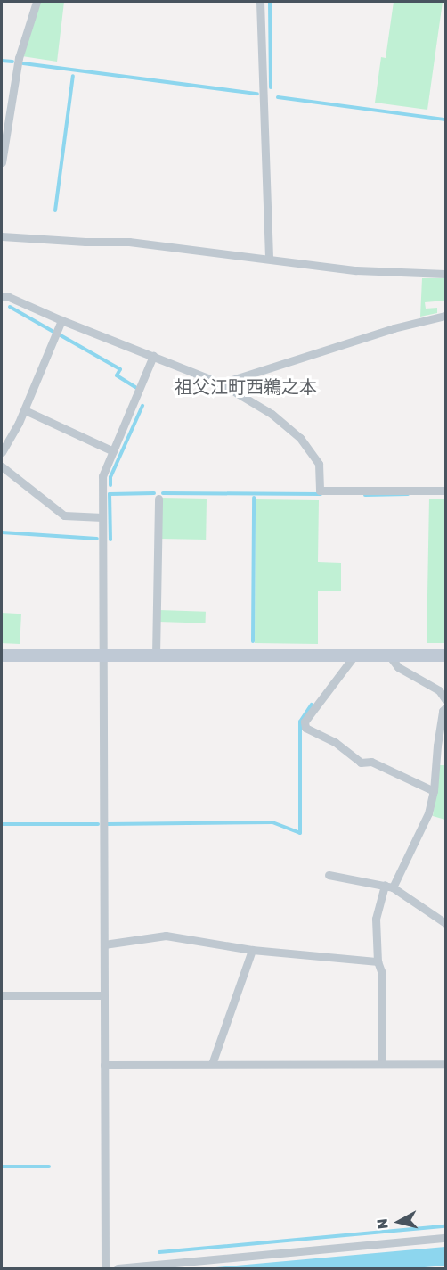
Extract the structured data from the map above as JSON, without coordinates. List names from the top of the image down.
{
  "districts": ["祖父江町西鵜之本"],
  "north": "left"
}
